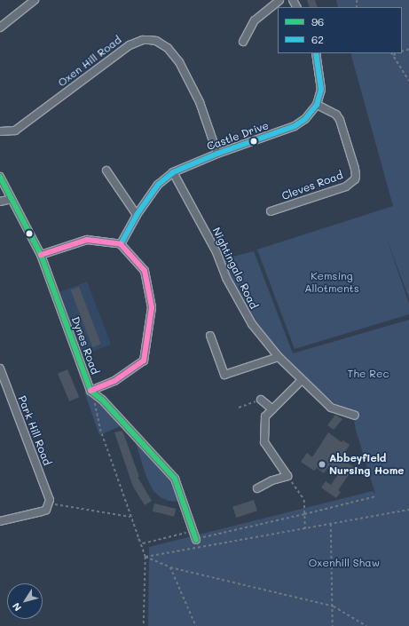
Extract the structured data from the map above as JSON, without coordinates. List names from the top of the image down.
{
  "streets": {
    "street": [
      "Oxen Hill Road",
      "Castle Drive",
      "Cleves Road",
      "Nightingale Road",
      "Dynes Road",
      "Park Hill Road"
    ]
  },
  "crossings": [
    ["Oxen Hill Road", "Castle Drive"],
    ["Castle Drive", "Cleves Road"],
    ["Castle Drive", "Nightingale Road"]
  ],
  "parks": ["Kemsing Allotments", "The Rec", "Oxenhill Shaw"],
  "places": ["Abbeyfield Nursing Home"],
  "lines": ["transit line 62", "transit line 96"],
  "legend": ["96", "62"],
  "north": "bottom left"
}
